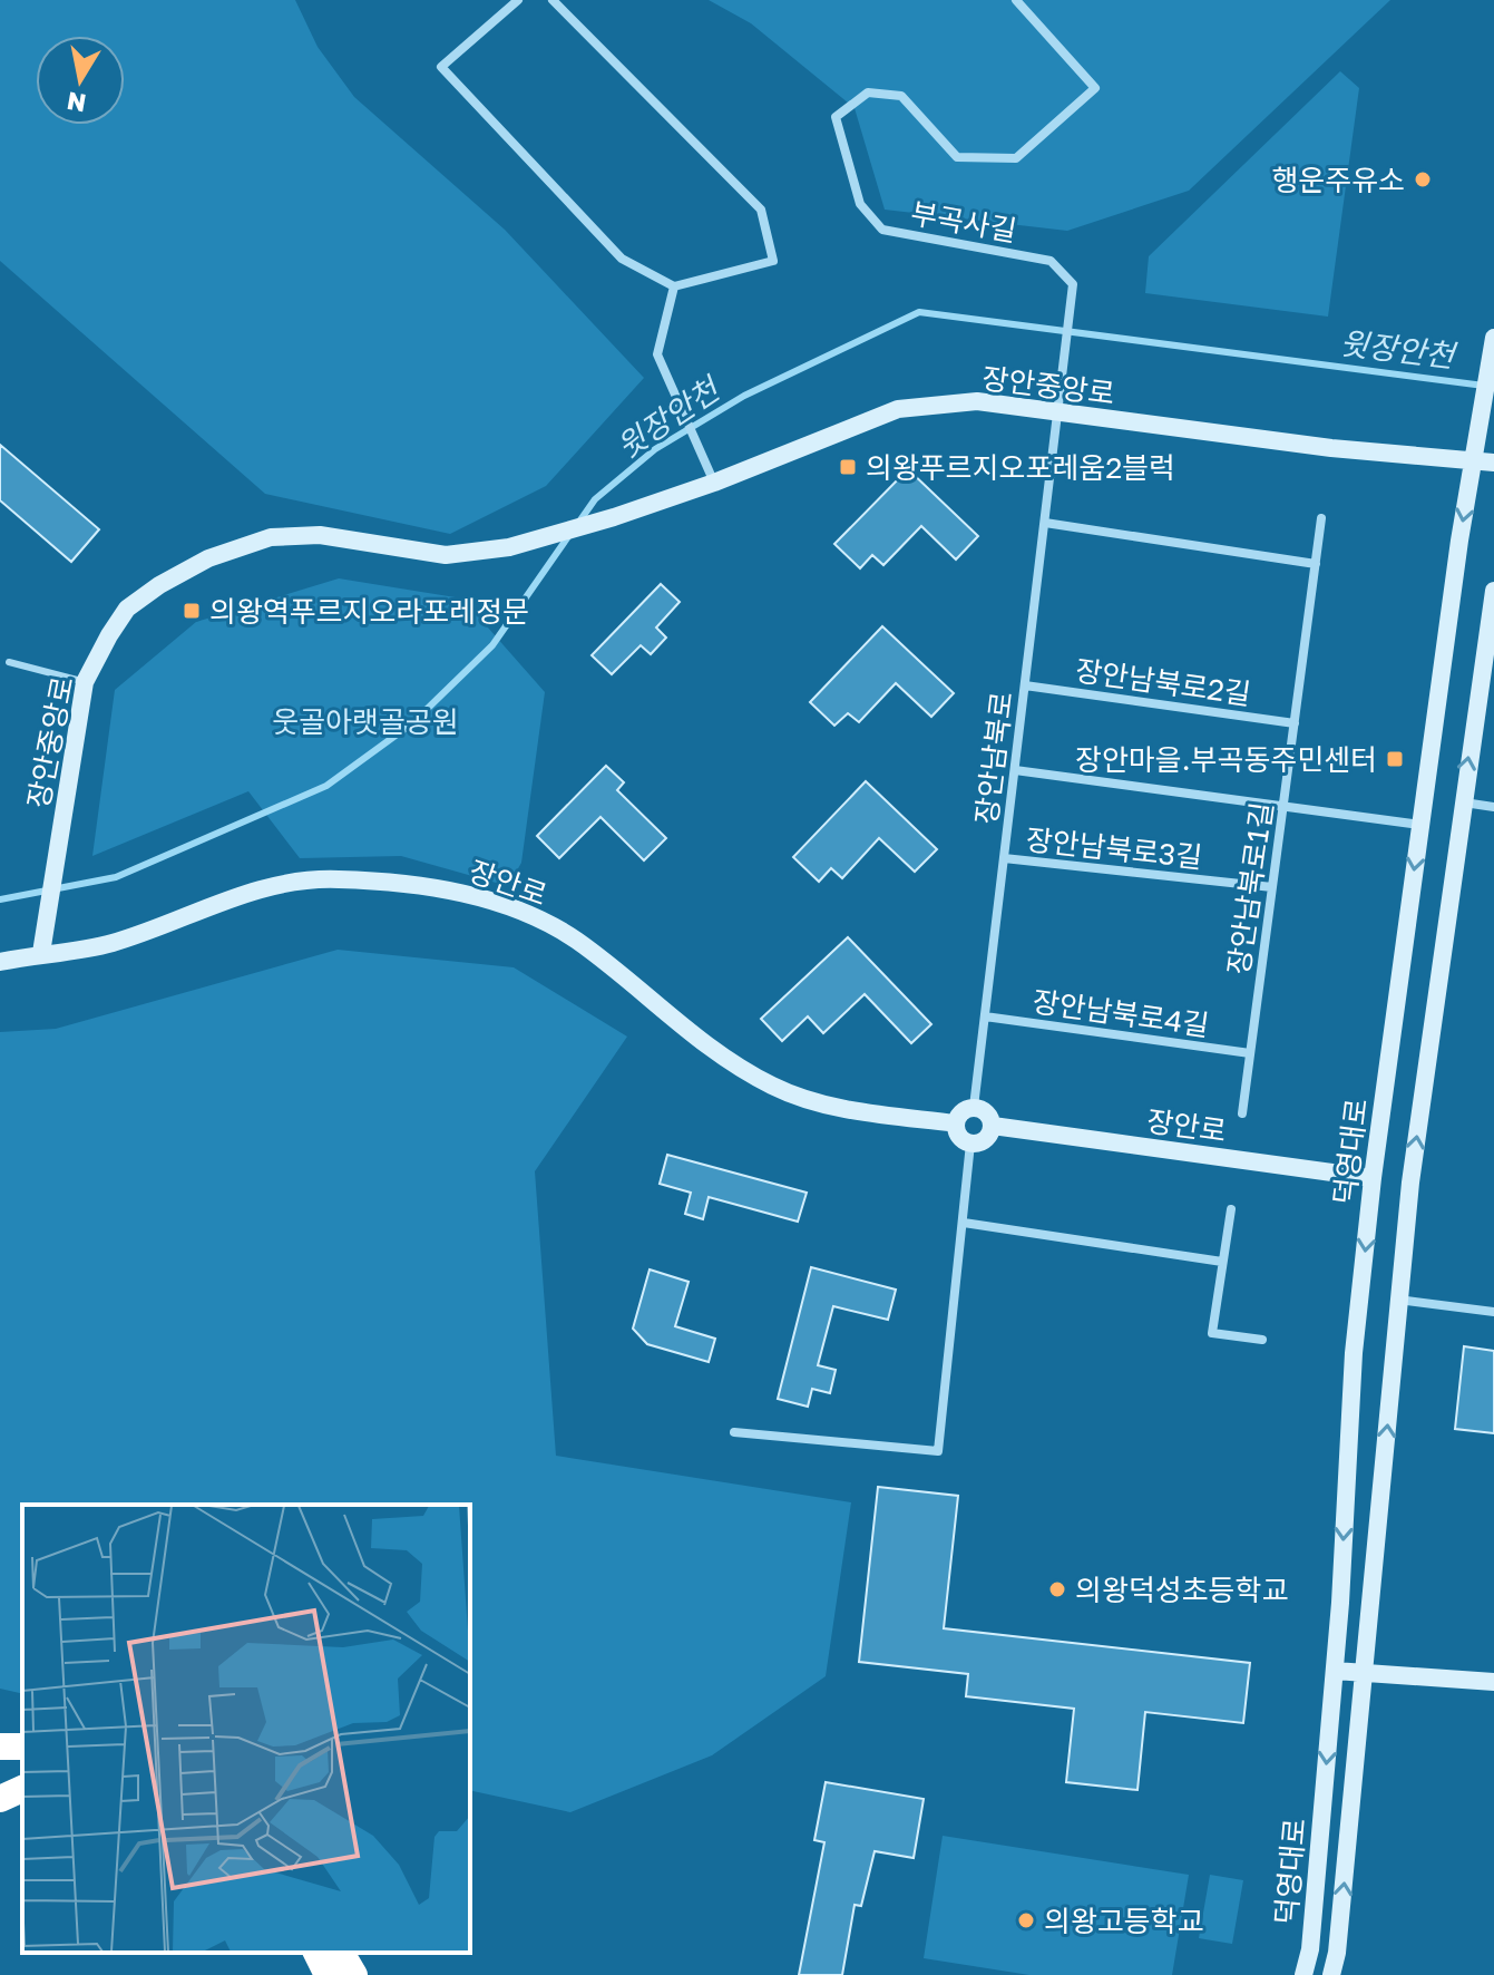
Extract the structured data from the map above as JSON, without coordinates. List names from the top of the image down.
{
  "streets": {
    "street": [
      "부곡사길",
      "장안중앙로",
      "장안남북로2길",
      "장안남북로",
      "장안남북로3길",
      "장안로",
      "장안남북로1길",
      "장안남북로4길",
      "덕영대로"
    ]
  },
  "crossings": [
    ["부곡사길", "장안중앙로"],
    ["부곡사길", "장안남북로"],
    ["장안중앙로", "장안남북로"],
    ["장안중앙로", "장안로"],
    ["장안중앙로", "덕영대로"],
    ["장안남북로2길", "장안남북로"],
    ["장안남북로2길", "장안남북로1길"],
    ["장안남북로", "장안남북로3길"],
    ["장안남북로", "장안로"],
    ["장안남북로", "장안남북로4길"],
    ["장안남북로3길", "장안남북로1길"],
    ["장안로", "덕영대로"],
    ["장안남북로1길", "장안남북로4길"]
  ],
  "water": ["윗장안천"],
  "parks": ["웃골아랫골공원"],
  "places": {
    "other": ["행운주유소", "의왕덕성초등학교", "의왕고등학교"],
    "transit": ["의왕푸르지오포레움2블럭", "의왕역푸르지오라포레정문", "장안마을.부곡동주민센터"]
  },
  "north": "bottom"
}
